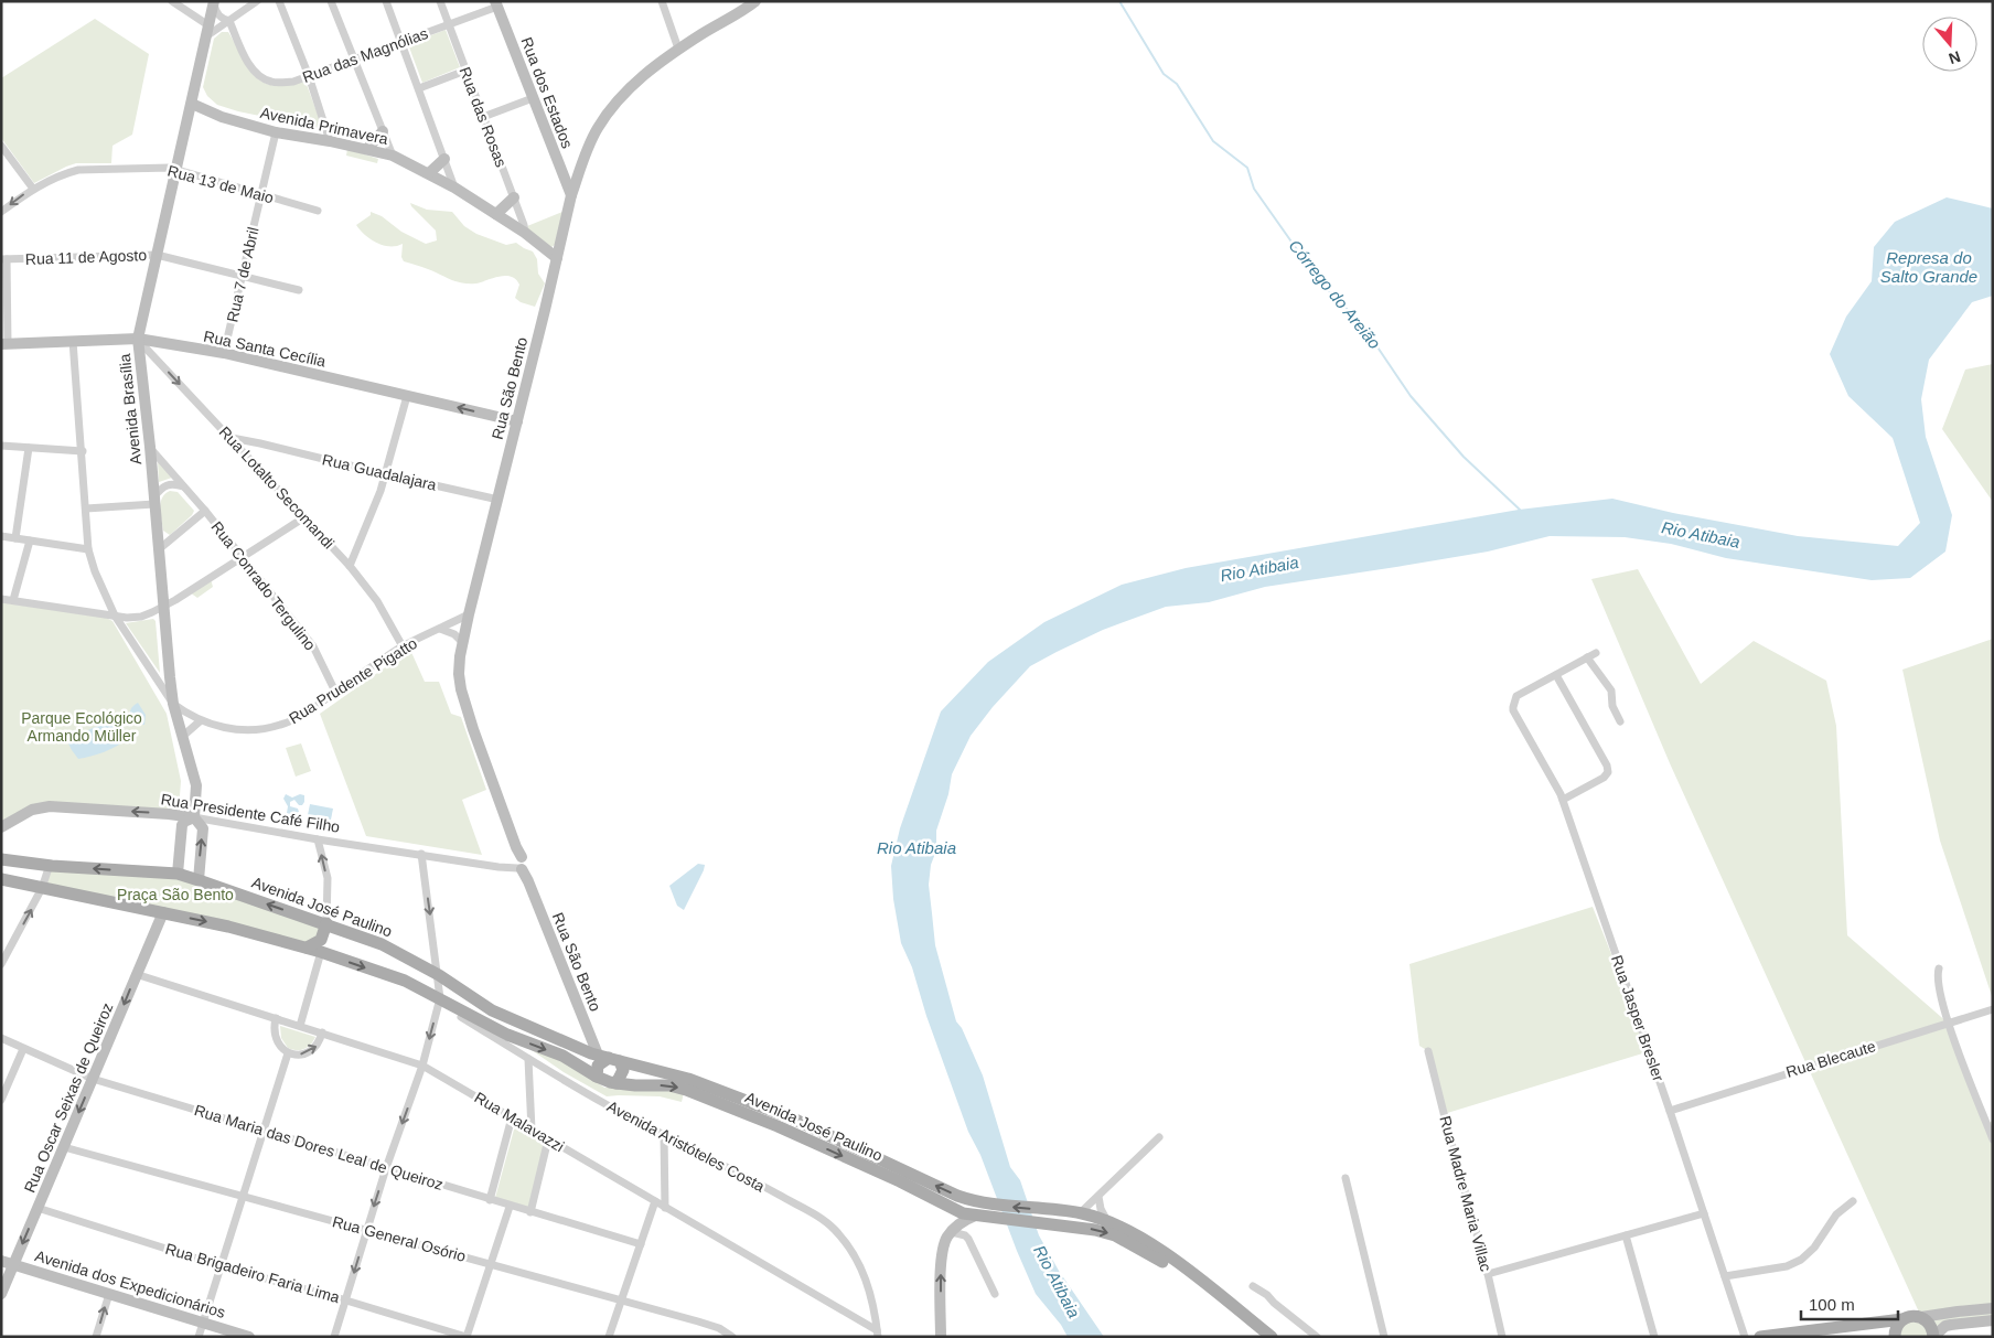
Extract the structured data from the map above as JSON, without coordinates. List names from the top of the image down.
{
  "streets": {
    "main road": [
      "Rua dos Estados",
      "Avenida Primavera",
      "Rua Santa Cecília",
      "Rua São Bento",
      "Avenida Brasília",
      "Rua Presidente Café Filho",
      "Avenida José Paulino",
      "Rua Oscar Seixas de Queiroz",
      "Avenida dos Expedicionários"
    ],
    "street": [
      "Rua das Magnólias",
      "Rua das Rosas",
      "Rua 13 de Maio",
      "Rua 11 de Agosto",
      "Rua 7 de Abril",
      "Rua Guadalajara",
      "Rua Lotalto Secomandi",
      "Rua Conrado Tergulino",
      "Rua Prudente Pigatto",
      "Rua Jasper Bresler",
      "Rua Blecaute",
      "Rua Malavazzi",
      "Avenida Aristóteles Costa",
      "Rua Maria das Dores Leal de Queiroz",
      "Rua Madre Maria Villac",
      "Rua General Osório",
      "Rua Brigadeiro Faria Lima"
    ]
  },
  "crossings": [
    ["Rua das Magnólias", "Rua dos Estados"],
    ["Rua das Magnólias", "Rua das Rosas"],
    ["Rua das Magnólias", "Avenida Brasília"],
    ["Rua dos Estados", "Rua São Bento"],
    ["Rua das Rosas", "Avenida Primavera"],
    ["Avenida Primavera", "Rua 7 de Abril"],
    ["Avenida Primavera", "Rua São Bento"],
    ["Avenida Primavera", "Avenida Brasília"],
    ["Rua 13 de Maio", "Rua 7 de Abril"],
    ["Rua 13 de Maio", "Avenida Brasília"],
    ["Rua 11 de Agosto", "Rua 7 de Abril"],
    ["Rua 11 de Agosto", "Avenida Brasília"],
    ["Rua 7 de Abril", "Rua Santa Cecília"],
    ["Rua Santa Cecília", "Rua São Bento"],
    ["Rua Santa Cecília", "Avenida Brasília"],
    ["Rua Santa Cecília", "Rua Lotalto Secomandi"],
    ["Rua São Bento", "Rua Guadalajara"],
    ["Rua São Bento", "Rua Prudente Pigatto"],
    ["Rua São Bento", "Rua Presidente Café Filho"],
    ["Rua São Bento", "Avenida José Paulino"],
    ["Avenida Brasília", "Rua Lotalto Secomandi"],
    ["Avenida Brasília", "Rua Conrado Tergulino"],
    ["Avenida Brasília", "Rua Prudente Pigatto"],
    ["Avenida Brasília", "Rua Presidente Café Filho"],
    ["Avenida Brasília", "Avenida José Paulino"],
    ["Rua Guadalajara", "Rua Lotalto Secomandi"],
    ["Rua Lotalto Secomandi", "Rua Prudente Pigatto"],
    ["Rua Conrado Tergulino", "Rua Prudente Pigatto"],
    ["Avenida José Paulino", "Rua Oscar Seixas de Queiroz"],
    ["Avenida José Paulino", "Avenida Aristóteles Costa"],
    ["Rua Jasper Bresler", "Rua Blecaute"],
    ["Rua Oscar Seixas de Queiroz", "Rua Malavazzi"],
    ["Rua Oscar Seixas de Queiroz", "Rua Maria das Dores Leal de Queiroz"],
    ["Rua Oscar Seixas de Queiroz", "Rua General Osório"],
    ["Rua Oscar Seixas de Queiroz", "Rua Brigadeiro Faria Lima"],
    ["Rua Oscar Seixas de Queiroz", "Avenida dos Expedicionários"],
    ["Rua Malavazzi", "Avenida Aristóteles Costa"]
  ],
  "one_way": ["Rua Presidente Café Filho", "Rua Oscar Seixas de Queiroz"],
  "water": ["Represa do Salto Grande", "Córrego do Areião", "Rio Atibaia"],
  "parks": ["Parque Ecológico Armando Müller", "Praça São Bento"],
  "scale_bar": "100 m",
  "north": "bottom"
}
